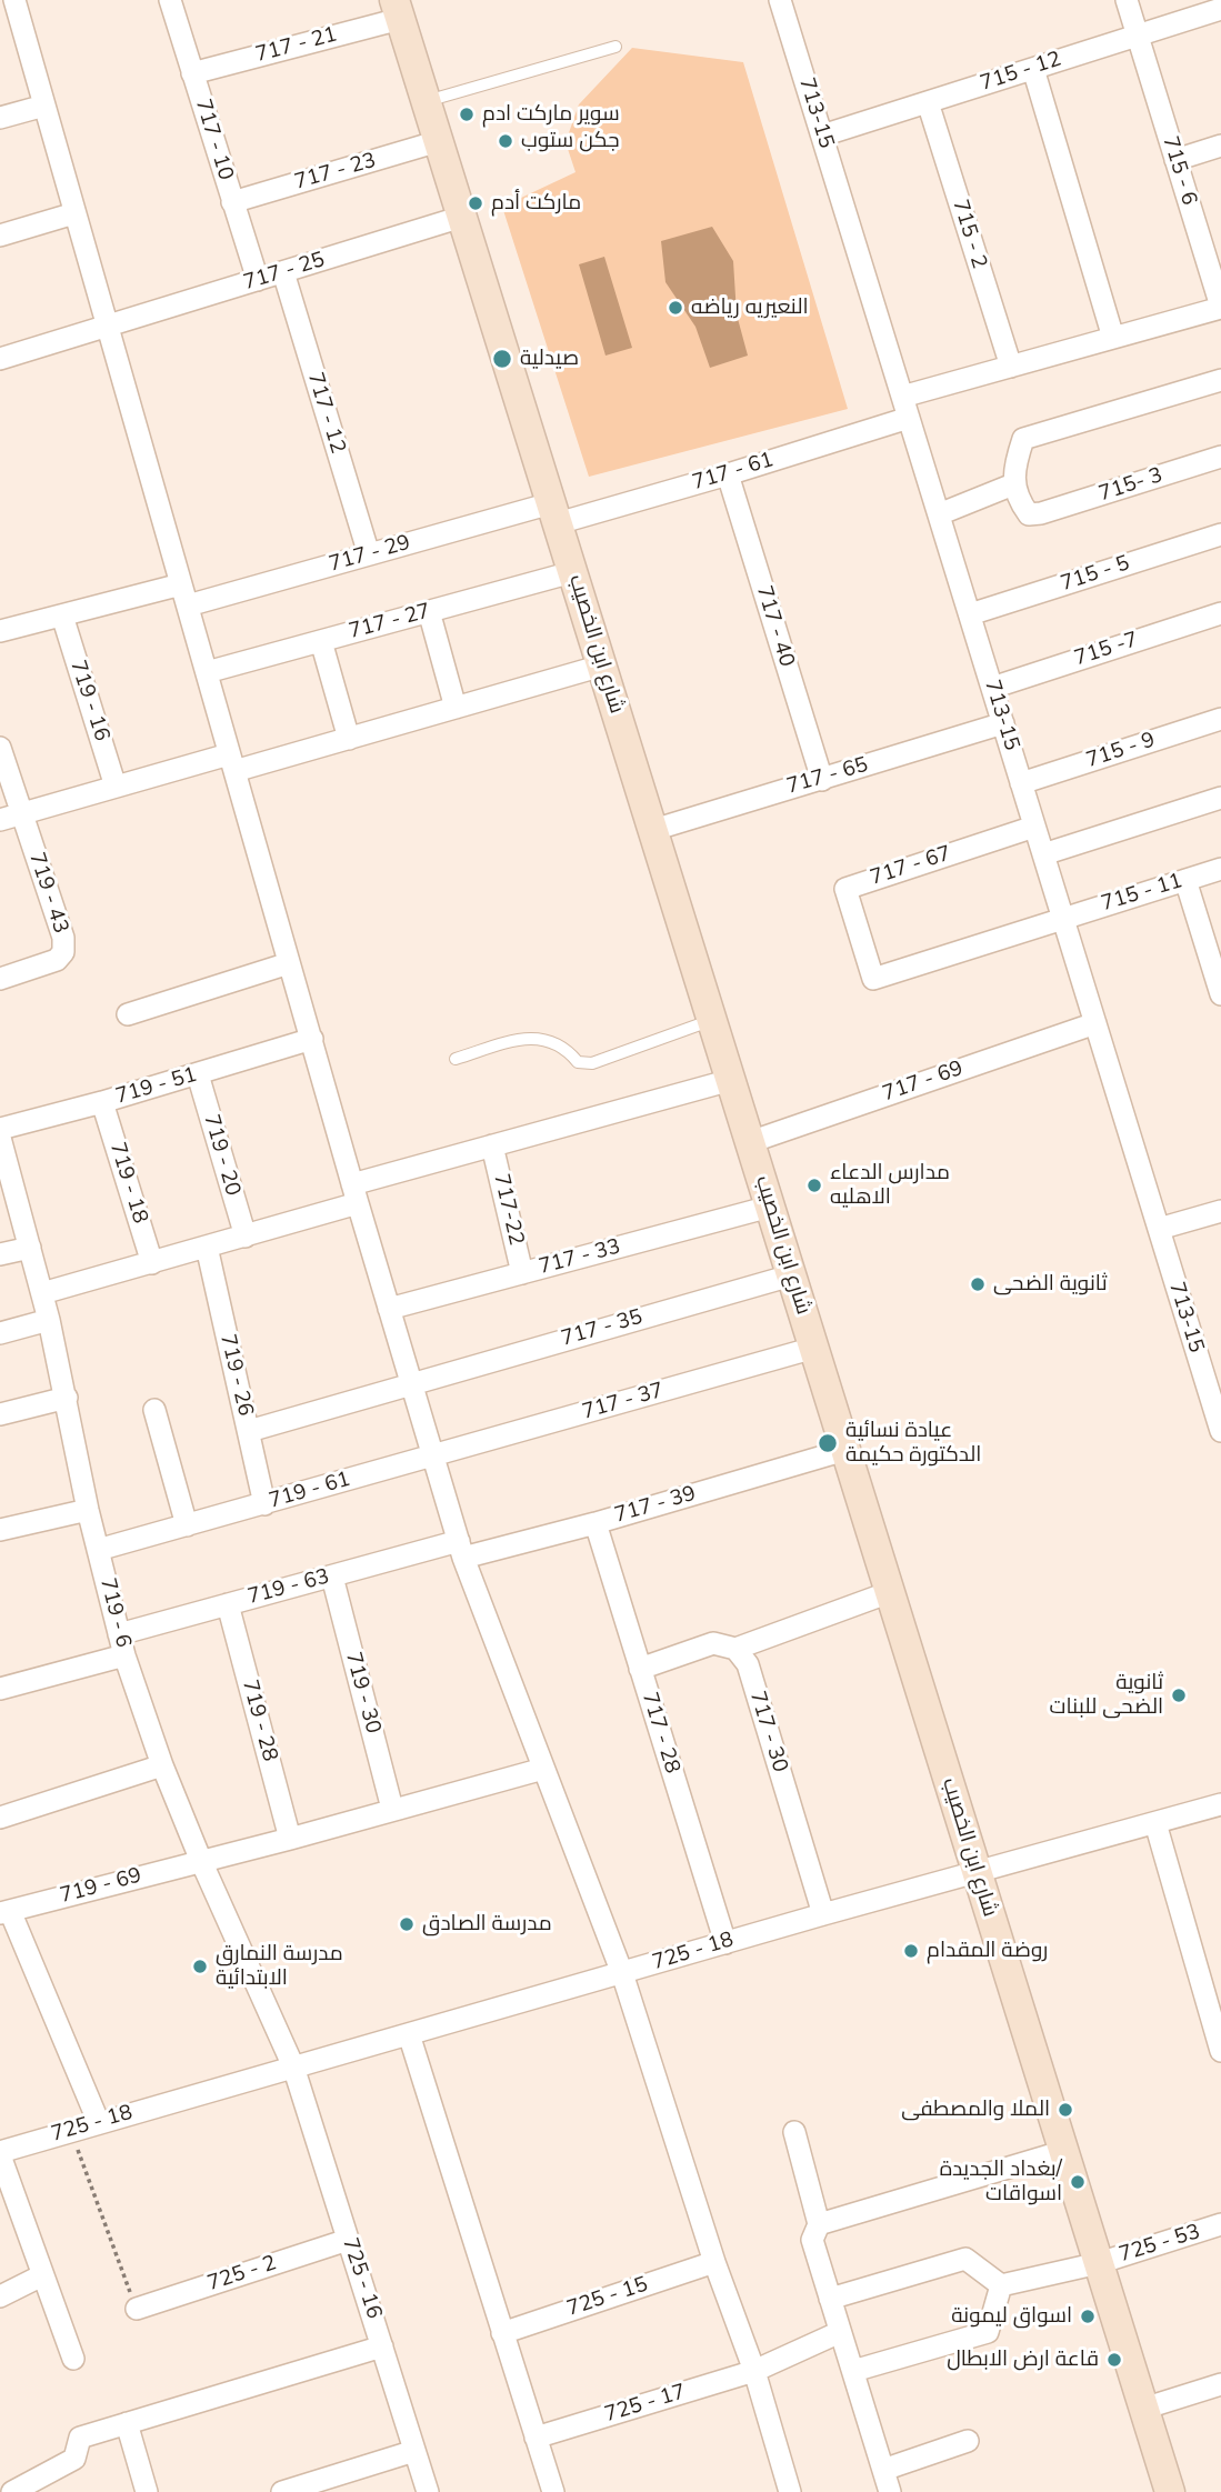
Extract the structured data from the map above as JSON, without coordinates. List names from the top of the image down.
{
  "streets": {
    "street": [
      "717 - 21",
      "715 - 12",
      "713-15",
      "717 - 10",
      "715 - 6",
      "717 - 23",
      "715 - 2",
      "717 - 25",
      "717 - 12",
      "717 - 61",
      "715- 3",
      "717 - 29",
      "715 - 5",
      "717 - 27",
      "717 - 40",
      "شارع ابن الخصيب",
      "715 -7",
      "719 - 16",
      "715 - 9",
      "717 - 65",
      "717 - 67",
      "719 - 43",
      "715 - 11",
      "717 - 69",
      "719 - 51",
      "719 - 20",
      "719 - 18",
      "717-22",
      "717 - 33",
      "717 - 35",
      "719 - 26",
      "717 - 37",
      "719 - 61",
      "717 - 39",
      "719 - 63",
      "719 - 6",
      "719 - 30",
      "719 - 28",
      "717 - 30",
      "717 - 28",
      "719 - 69",
      "725 - 18",
      "725 - 53",
      "725 - 2",
      "725 - 16",
      "725 - 15",
      "725 - 17"
    ]
  },
  "crossings": [
    ["717 - 21", "717 - 10"],
    ["717 - 21", "شارع ابن الخصيب"],
    ["715 - 12", "713-15"],
    ["715 - 12", "715 - 6"],
    ["715 - 12", "715 - 2"],
    ["713-15", "717 - 61"],
    ["713-15", "715 - 5"],
    ["713-15", "715 -7"],
    ["713-15", "715 - 9"],
    ["713-15", "717 - 65"],
    ["713-15", "717 - 67"],
    ["713-15", "715 - 11"],
    ["713-15", "717 - 69"],
    ["717 - 10", "717 - 23"],
    ["717 - 10", "717 - 25"],
    ["717 - 23", "شارع ابن الخصيب"],
    ["717 - 25", "717 - 12"],
    ["717 - 25", "شارع ابن الخصيب"],
    ["717 - 12", "717 - 29"],
    ["717 - 61", "717 - 29"],
    ["717 - 61", "717 - 40"],
    ["717 - 61", "شارع ابن الخصيب"],
    ["717 - 29", "شارع ابن الخصيب"],
    ["717 - 27", "شارع ابن الخصيب"],
    ["717 - 40", "717 - 65"],
    ["شارع ابن الخصيب", "717 - 65"],
    ["شارع ابن الخصيب", "717 - 69"],
    ["شارع ابن الخصيب", "717 - 33"],
    ["شارع ابن الخصيب", "717 - 35"],
    ["شارع ابن الخصيب", "717 - 37"],
    ["شارع ابن الخصيب", "717 - 39"],
    ["شارع ابن الخصيب", "725 - 18"],
    ["شارع ابن الخصيب", "725 - 53"],
    ["717 - 67", "715 - 11"],
    ["719 - 51", "719 - 20"],
    ["719 - 51", "719 - 18"],
    ["717-22", "717 - 33"],
    ["717 - 35", "719 - 26"],
    ["719 - 26", "719 - 61"],
    ["717 - 37", "719 - 61"],
    ["719 - 61", "719 - 6"],
    ["717 - 39", "719 - 63"],
    ["717 - 39", "717 - 28"],
    ["719 - 63", "719 - 6"],
    ["719 - 63", "719 - 30"],
    ["719 - 63", "719 - 28"],
    ["719 - 6", "719 - 69"],
    ["719 - 6", "725 - 18"],
    ["719 - 6", "725 - 16"],
    ["719 - 30", "719 - 69"],
    ["719 - 28", "719 - 69"],
    ["717 - 30", "725 - 18"],
    ["717 - 28", "725 - 18"],
    ["725 - 18", "725 - 16"],
    ["725 - 2", "725 - 16"]
  ],
  "places": [
    "سوير ماركت ادم",
    "جكن ستوب",
    "ماركت أدم",
    "النعيريه رياضه",
    "صيدلية",
    "مدارس الدعاء الاهليه",
    "ثانوية الضحى",
    "عيادة نسائية الدكتورة حكيمة",
    "ثانوية الضحى للبنات",
    "مدرسة الصادق",
    "روضة المقدام",
    "مدرسة النمارق الابتدائية",
    "الملا والمصطفى",
    "بغداد الجديدة/ اسواقات",
    "اسواق ليمونة",
    "قاعة ارض الابطال"
  ]
}
